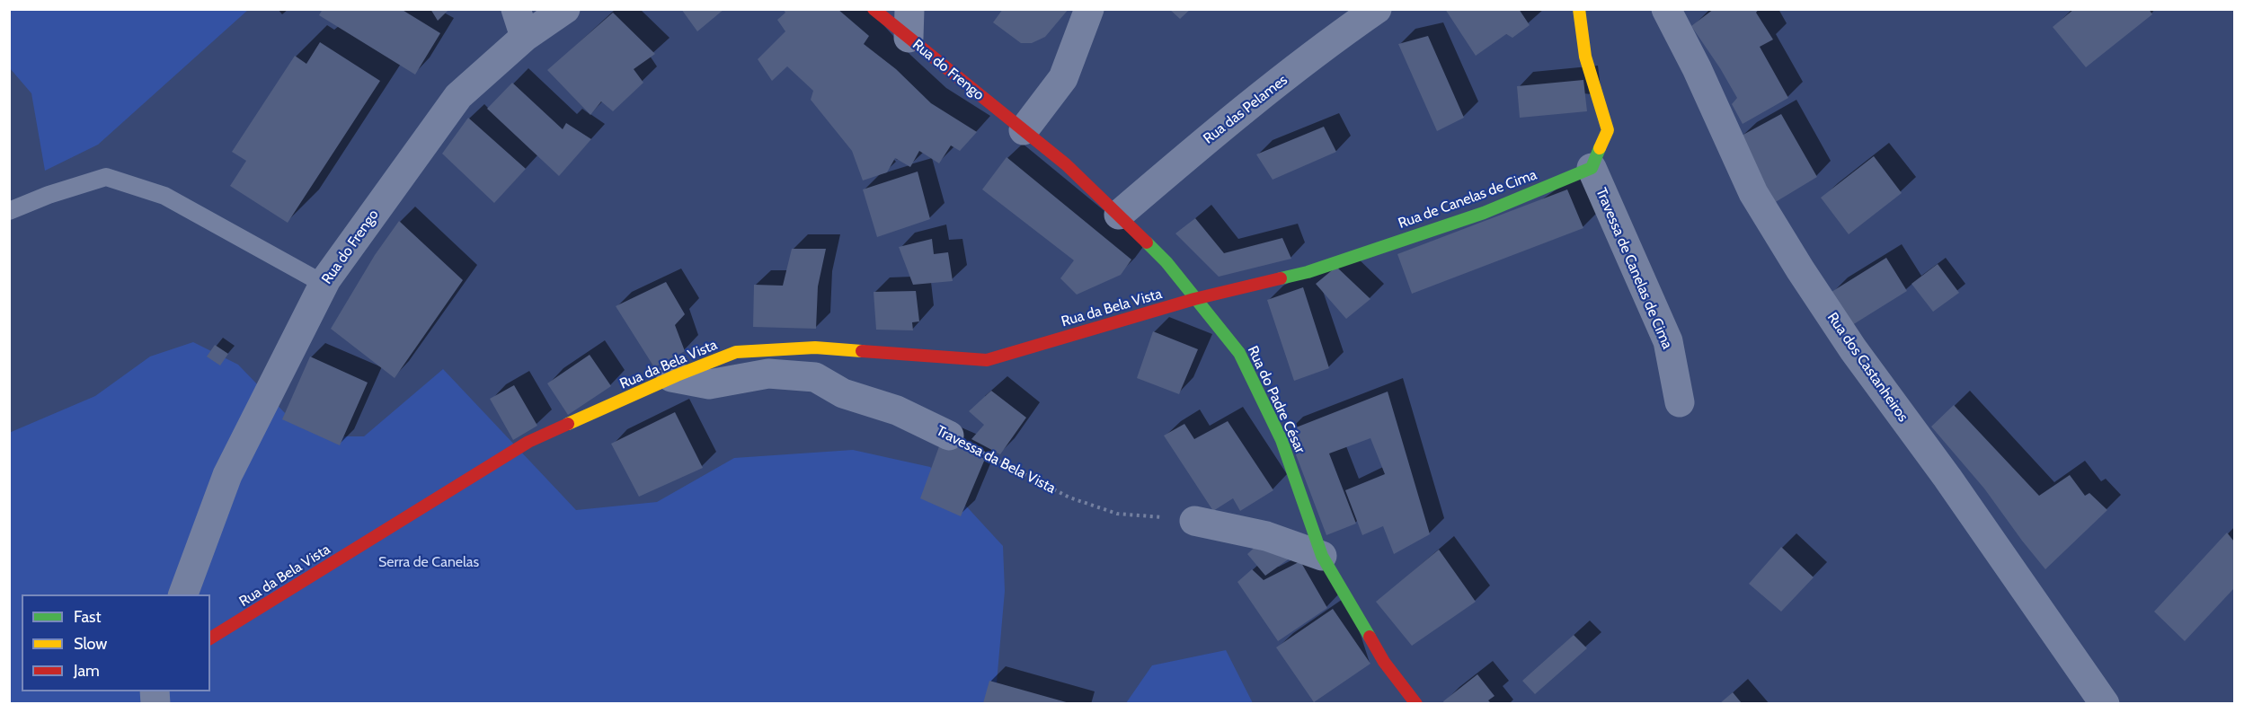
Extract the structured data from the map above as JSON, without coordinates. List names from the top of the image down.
{
  "streets": {
    "street": [
      "Rua do Frengo",
      "Rua das Pelames",
      "Rua de Canelas de Cima",
      "Travessa de Canelas de Cima",
      "Rua da Bela Vista",
      "Rua dos Castanheiros",
      "Rua do Padre César",
      "Travessa da Bela Vista"
    ]
  },
  "crossings": [
    ["Rua do Frengo", "Rua do Padre César"],
    ["Rua das Pelames", "Rua do Padre César"],
    ["Rua de Canelas de Cima", "Travessa de Canelas de Cima"],
    ["Rua de Canelas de Cima", "Rua da Bela Vista"],
    ["Rua de Canelas de Cima", "Rua do Padre César"],
    ["Rua da Bela Vista", "Rua do Padre César"],
    ["Rua da Bela Vista", "Travessa da Bela Vista"]
  ],
  "parks": ["Serra de Canelas"],
  "legend": ["Fast", "Slow", "Jam"]
}
